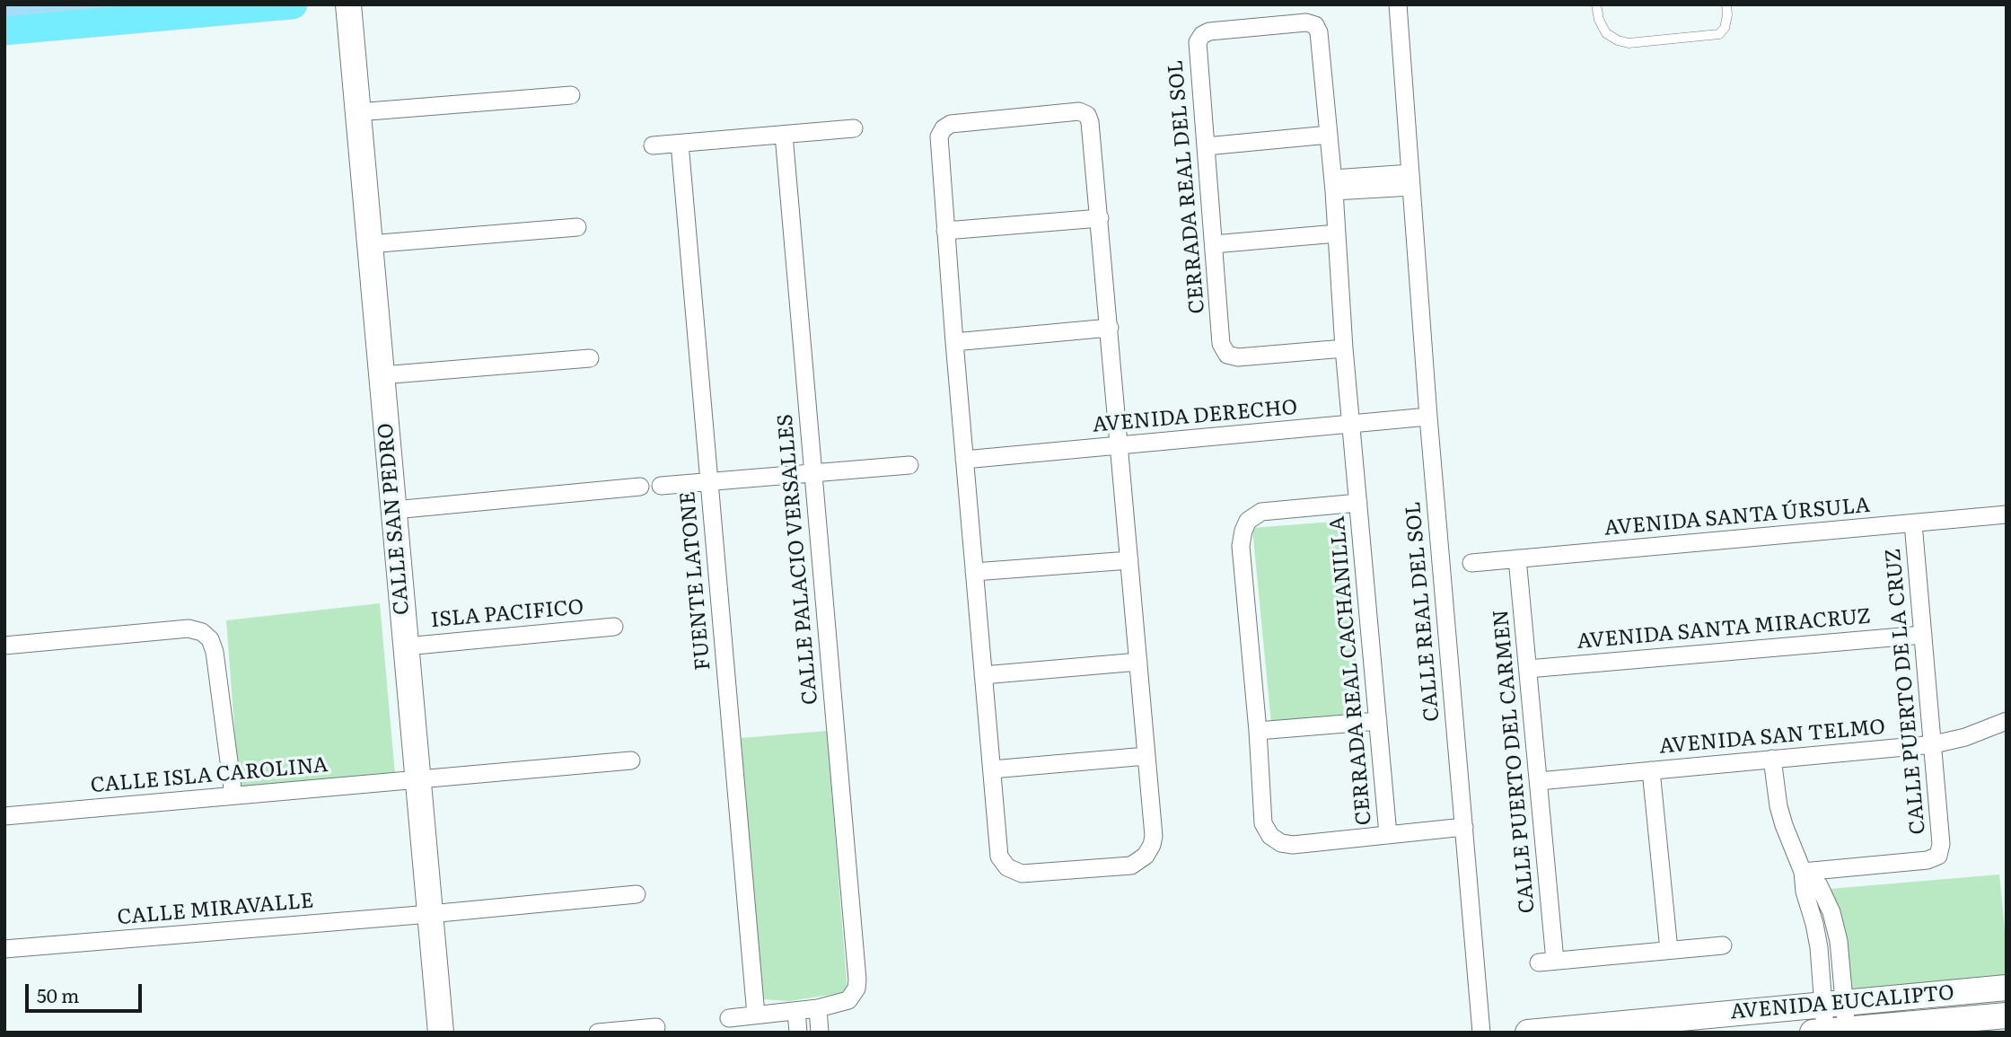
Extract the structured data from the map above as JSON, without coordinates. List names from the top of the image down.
{
  "streets": {
    "street": [
      "CERRADA REAL DEL SOL",
      "AVENIDA DERECHO",
      "AVENIDA SANTA ÚRSULA",
      "CALLE SAN PEDRO",
      "CALLE PALACIO VERSALLES",
      "FUENTE LATONE",
      "CALLE REAL DEL SOL",
      "ISLA PACIFICO",
      "AVENIDA SANTA MIRACRUZ",
      "CERRADA REAL CACHANILLA",
      "CALLE PUERTO DE LA CRUZ",
      "AVENIDA SAN TELMO",
      "CALLE PUERTO DEL CARMEN",
      "CALLE ISLA CAROLINA",
      "CALLE MIRAVALLE",
      "AVENIDA EUCALIPTO"
    ]
  },
  "crossings": [
    ["CERRADA REAL DEL SOL", "AVENIDA DERECHO"],
    ["CERRADA REAL DEL SOL", "CERRADA REAL CACHANILLA"],
    ["AVENIDA DERECHO", "CALLE REAL DEL SOL"],
    ["AVENIDA DERECHO", "CERRADA REAL CACHANILLA"],
    ["AVENIDA SANTA ÚRSULA", "CALLE PUERTO DE LA CRUZ"],
    ["AVENIDA SANTA ÚRSULA", "CALLE PUERTO DEL CARMEN"],
    ["CALLE SAN PEDRO", "ISLA PACIFICO"],
    ["CALLE SAN PEDRO", "CALLE ISLA CAROLINA"],
    ["CALLE SAN PEDRO", "CALLE MIRAVALLE"],
    ["CALLE REAL DEL SOL", "CERRADA REAL CACHANILLA"],
    ["AVENIDA SANTA MIRACRUZ", "CALLE PUERTO DE LA CRUZ"],
    ["AVENIDA SANTA MIRACRUZ", "CALLE PUERTO DEL CARMEN"],
    ["CALLE PUERTO DE LA CRUZ", "AVENIDA SAN TELMO"],
    ["AVENIDA SAN TELMO", "CALLE PUERTO DEL CARMEN"]
  ],
  "scale_bar": "50 m"
}
